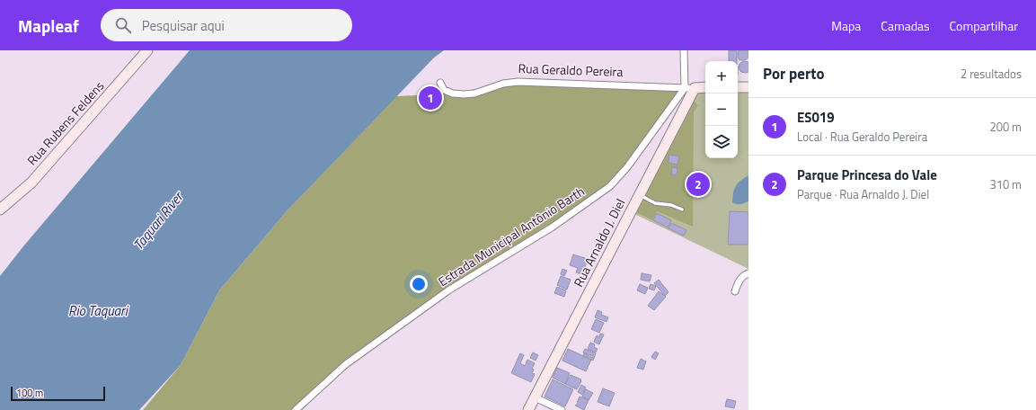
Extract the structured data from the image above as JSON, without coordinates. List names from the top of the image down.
{
  "streets": {
    "street": [
      "Rua Geraldo Pereira",
      "Rua Rubens Feldens",
      "Estrada Municipal Antônio Barth",
      "Rua Arnaldo J. Diel"
    ]
  },
  "crossings": [
    ["Rua Geraldo Pereira", "Estrada Municipal Antônio Barth"],
    ["Rua Geraldo Pereira", "Rua Arnaldo J. Diel"],
    ["Estrada Municipal Antônio Barth", "Rua Arnaldo J. Diel"]
  ],
  "water": ["Taquari River", "Rio Taquari"],
  "scale_bar": "100 m",
  "page": {
    "header": "Mapleaf",
    "search": "Pesquisar aqui",
    "nav": ["Mapa", "Camadas", "Compartilhar"],
    "heading": ["Por perto", "2 resultados"],
    "map_buttons": ["+", "−"],
    "pins": ["1", "2"],
    "list": [
      {
        "mark": "1",
        "name": "ES019",
        "note": "Local · Rua Geraldo Pereira",
        "value": "200 m"
      },
      {
        "mark": "2",
        "name": "Parque Princesa do Vale",
        "note": "Parque · Rua Arnaldo J. Diel",
        "value": "310 m"
      }
    ],
    "scale": "100 m"
  }
}
